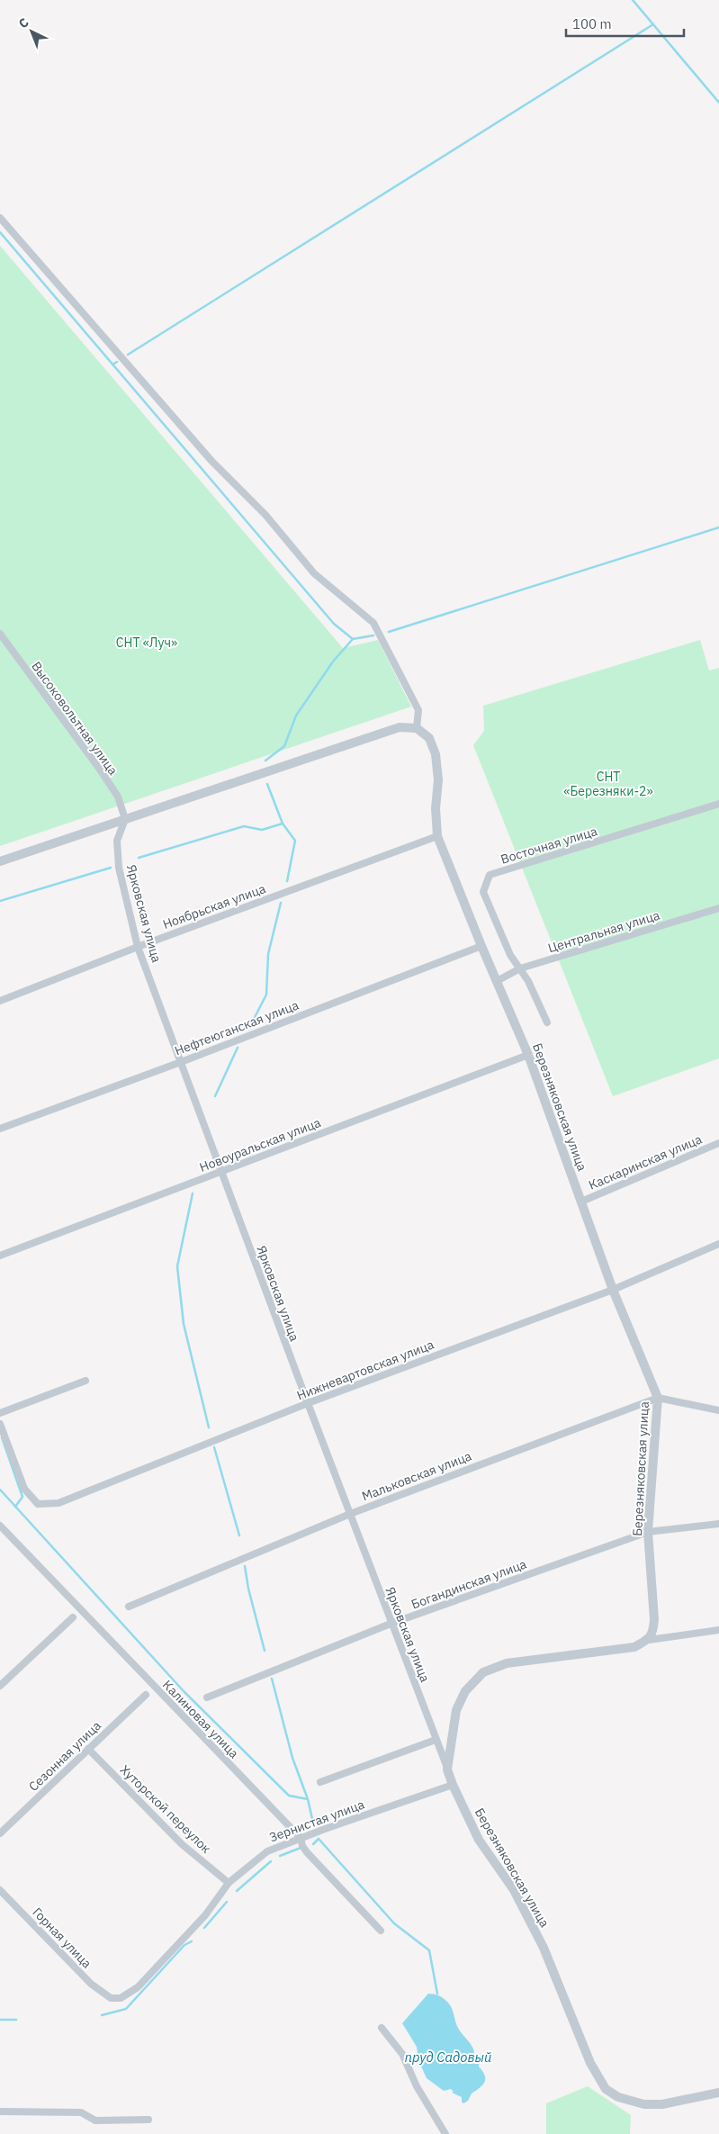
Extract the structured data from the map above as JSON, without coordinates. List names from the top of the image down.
{
  "streets": {
    "street": [
      "Высоковольтная улица",
      "Восточная улица",
      "Ноябрьская улица",
      "Ярковская улица",
      "Центральная улица",
      "Нефтеюганская улица",
      "Березняковская улица",
      "Новоуральская улица",
      "Каскаринская улица",
      "Нижневартовская улица",
      "Мальковская улица",
      "Богандинская улица",
      "Калиновая улица",
      "Сезонная улица",
      "Хуторской переулок",
      "Зернистая улица",
      "Горная улица"
    ]
  },
  "crossings": [
    ["Высоковольтная улица", "Ярковская улица"],
    ["Восточная улица", "Центральная улица"],
    ["Ноябрьская улица", "Ярковская улица"],
    ["Ноябрьская улица", "Березняковская улица"],
    ["Ярковская улица", "Нефтеюганская улица"],
    ["Ярковская улица", "Березняковская улица"],
    ["Ярковская улица", "Новоуральская улица"],
    ["Ярковская улица", "Нижневартовская улица"],
    ["Ярковская улица", "Мальковская улица"],
    ["Ярковская улица", "Богандинская улица"],
    ["Центральная улица", "Березняковская улица"],
    ["Нефтеюганская улица", "Березняковская улица"],
    ["Березняковская улица", "Новоуральская улица"],
    ["Березняковская улица", "Каскаринская улица"],
    ["Березняковская улица", "Нижневартовская улица"],
    ["Березняковская улица", "Мальковская улица"],
    ["Березняковская улица", "Богандинская улица"],
    ["Березняковская улица", "Зернистая улица"],
    ["Калиновая улица", "Зернистая улица"],
    ["Сезонная улица", "Хуторской переулок"],
    ["Хуторской переулок", "Зернистая улица"],
    ["Зернистая улица", "Горная улица"]
  ],
  "water": ["пруд Садовый"],
  "parks": ["СНТ «Луч»", "СНТ «Березняки-2»"],
  "scale_bar": "100 m",
  "north": "top left"
}
